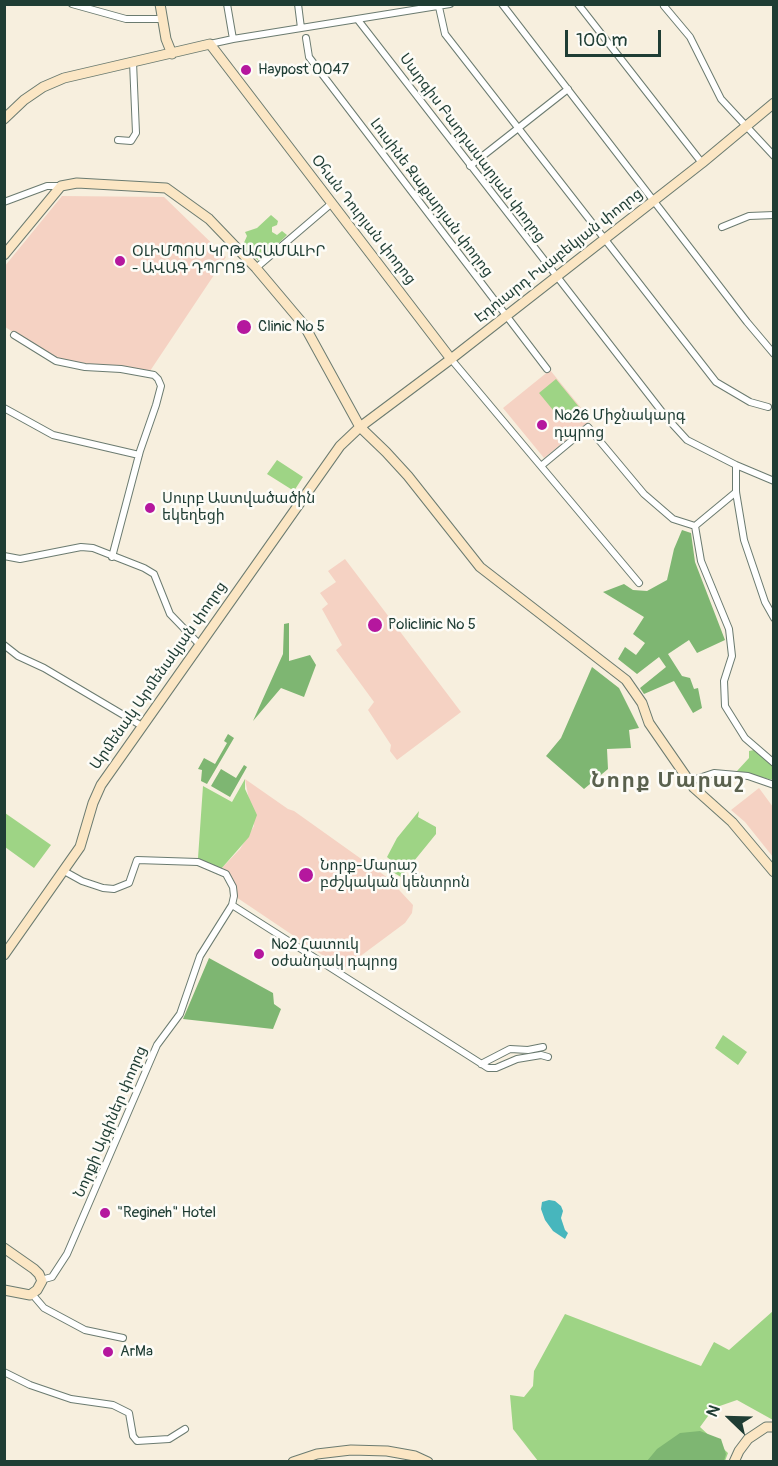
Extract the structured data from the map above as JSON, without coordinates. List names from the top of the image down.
{
  "streets": {
    "main road": ["Օհան Դուրյան փողոց", "Էդուարդ Իսաբեկյան փողոց", "Արմենակ Արմենակյան փողոց"],
    "street": ["Սարգիս Բաղդասարյան փողոց", "Լուսինե Զաքարյան փողոց", "Նորքի Այգիներ փողոց"]
  },
  "crossings": [
    ["Սարգիս Բաղդասարյան փողոց", "Էդուարդ Իսաբեկյան փողոց"],
    ["Լուսինե Զաքարյան փողոց", "Էդուարդ Իսաբեկյան փողոց"],
    ["Օհան Դուրյան փողոց", "Էդուարդ Իսաբեկյան փողոց"],
    ["Էդուարդ Իսաբեկյան փողոց", "Արմենակ Արմենակյան փողոց"]
  ],
  "districts": ["Նորք Մարաշ"],
  "places": [
    "Haypost 0047",
    "ՕԼԻՄՊՈՍ ԿՐԹԱՀԱՄԱԼԻՐ - ԱՎԱԳ ԴՊՐՈՑ",
    "Clinic No 5",
    "№26 Միջնակարգ դպրոց",
    "Սուրբ Աստվածածին եկեղեցի",
    "Policlinic № 5",
    "Նորք-Մարաշ բժշկական կենտրոն",
    "№2 Հատուկ օժանդակ դպրոց",
    "\"Regineh\" Hotel",
    "ArMa"
  ],
  "scale_bar": "100 m",
  "north": "top left"
}
